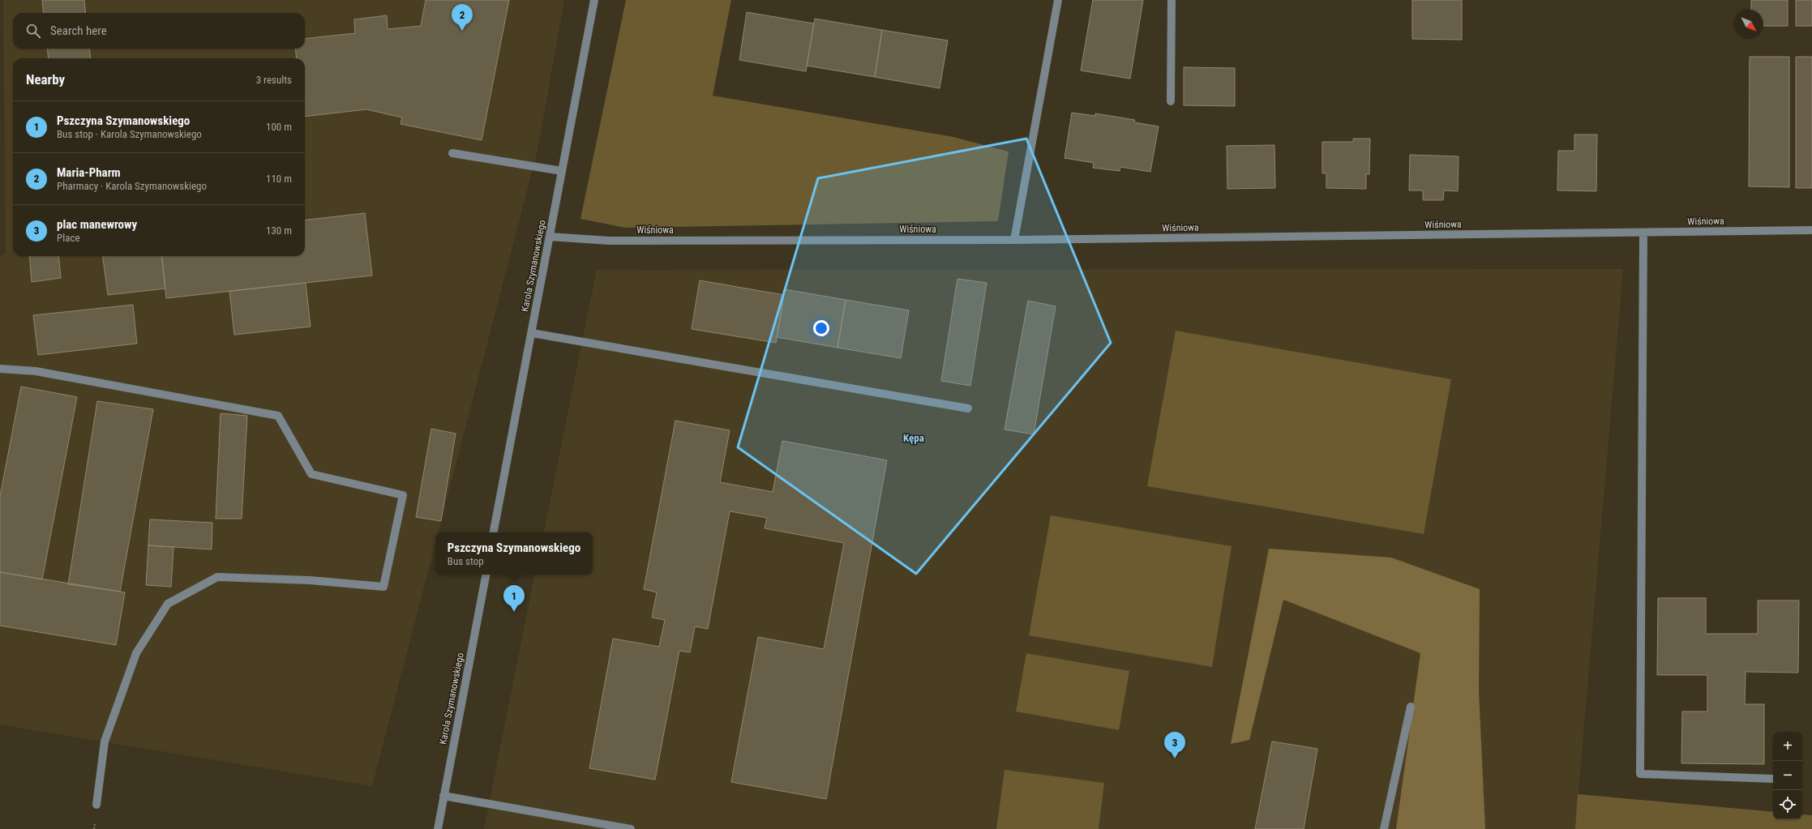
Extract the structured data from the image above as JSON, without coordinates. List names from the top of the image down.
{
  "streets": {
    "street": ["Wiśniowa", "Karola Szymanowskiego"]
  },
  "crossings": [
    ["Wiśniowa", "Karola Szymanowskiego"]
  ],
  "districts": ["Kępa"],
  "north": "bottom right",
  "page": {
    "pins": ["2", "1", "3"],
    "search": "Search here",
    "heading": ["Nearby", "3 results"],
    "list": [
      {
        "mark": "1",
        "name": "Pszczyna Szymanowskiego",
        "note": "Bus stop · Karola Szymanowskiego",
        "value": "100 m"
      },
      {
        "mark": "2",
        "name": "Maria-Pharm",
        "note": "Pharmacy · Karola Szymanowskiego",
        "value": "110 m"
      },
      {
        "mark": "3",
        "name": "plac manewrowy",
        "note": "Place",
        "value": "130 m"
      }
    ],
    "popup": ["Pszczyna Szymanowskiego", "Bus stop"],
    "map_buttons": ["+", "−"]
  }
}
